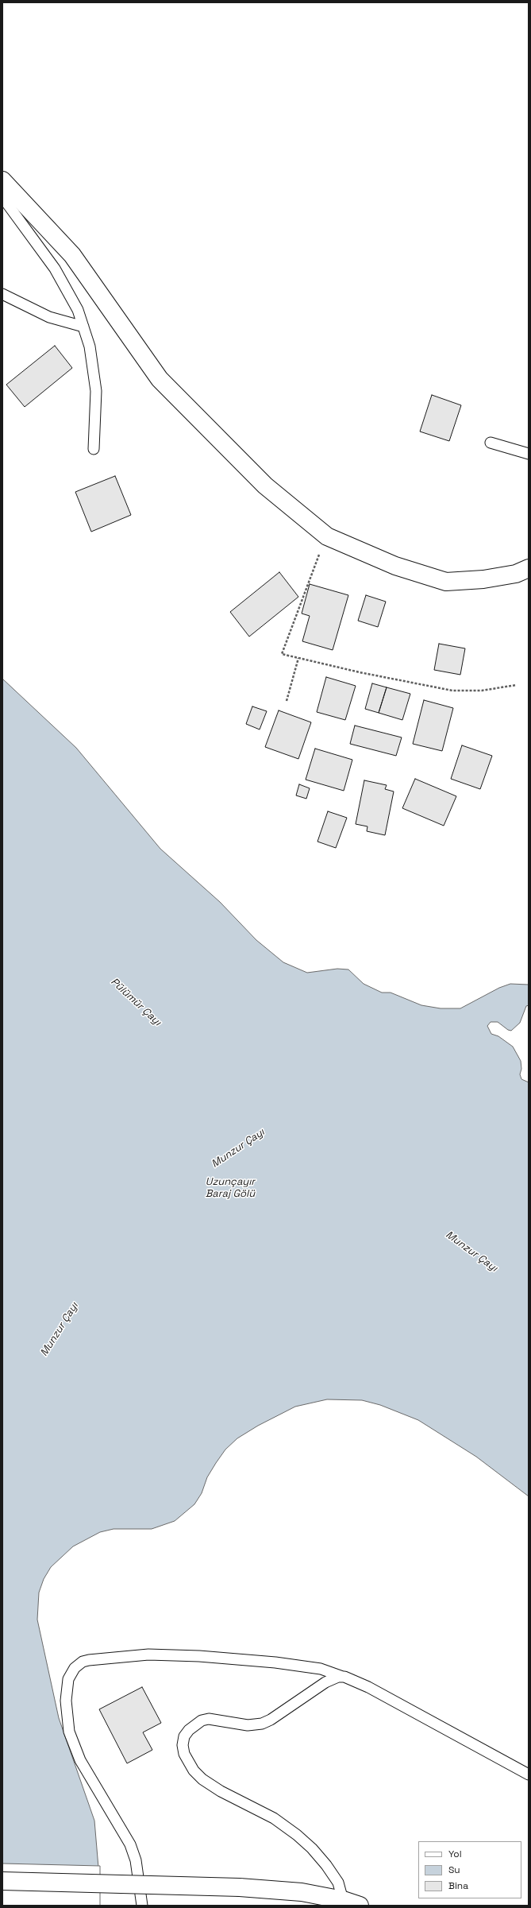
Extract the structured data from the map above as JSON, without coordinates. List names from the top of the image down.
{
  "water": ["Pülümür Çayı", "Munzur Çayı", "Uzunçayır Baraj Gölü"],
  "legend": ["Yol", "Su", "Bina"]
}
